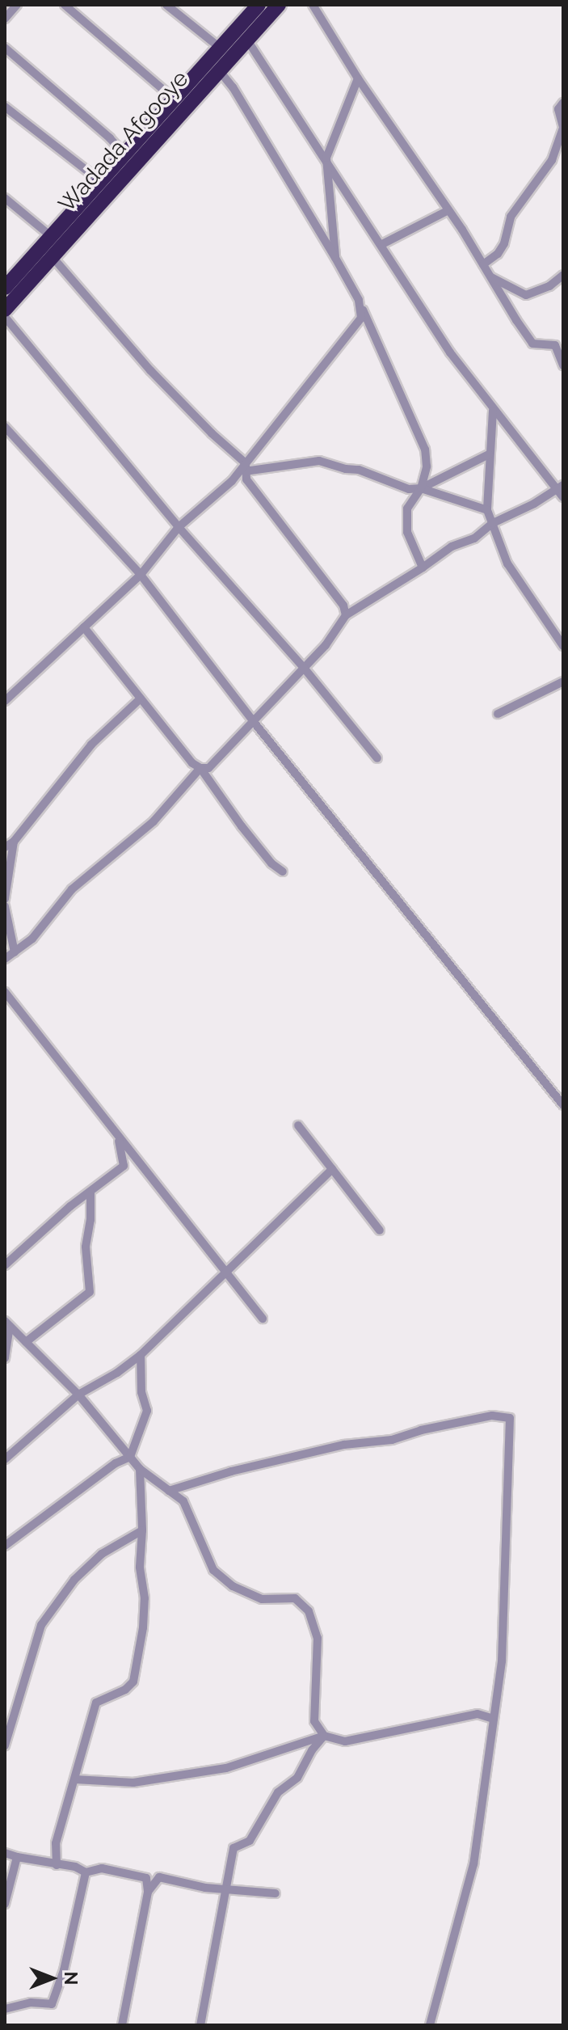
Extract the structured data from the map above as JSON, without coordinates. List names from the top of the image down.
{
  "streets": {
    "highway": ["Wadada Afgooye"]
  },
  "north": "right"
}
